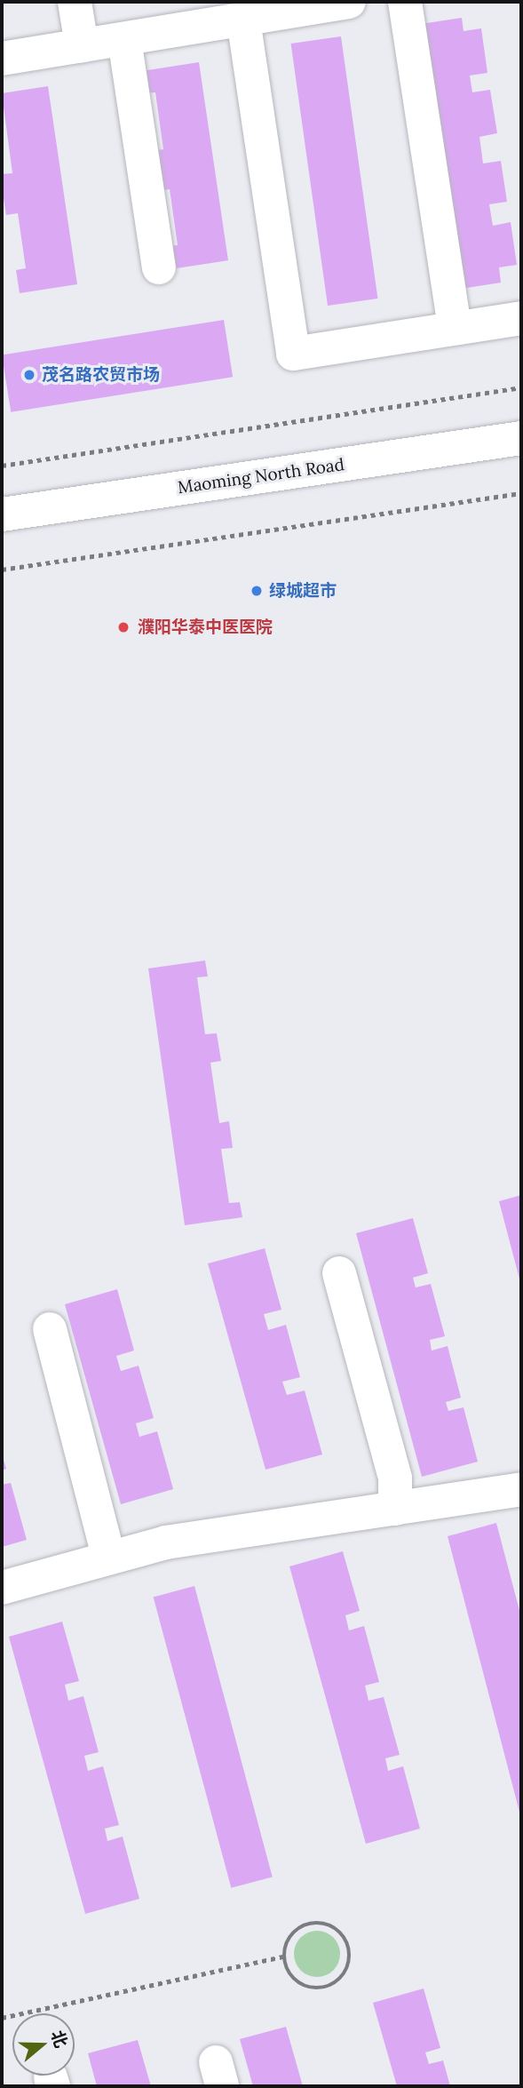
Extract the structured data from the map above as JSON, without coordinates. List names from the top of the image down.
{
  "streets": {
    "street": ["Maoming North Road"]
  },
  "places": ["茂名路农贸市场", "绿城超市", "濮阳华泰中医医院"],
  "north": "right"
}
